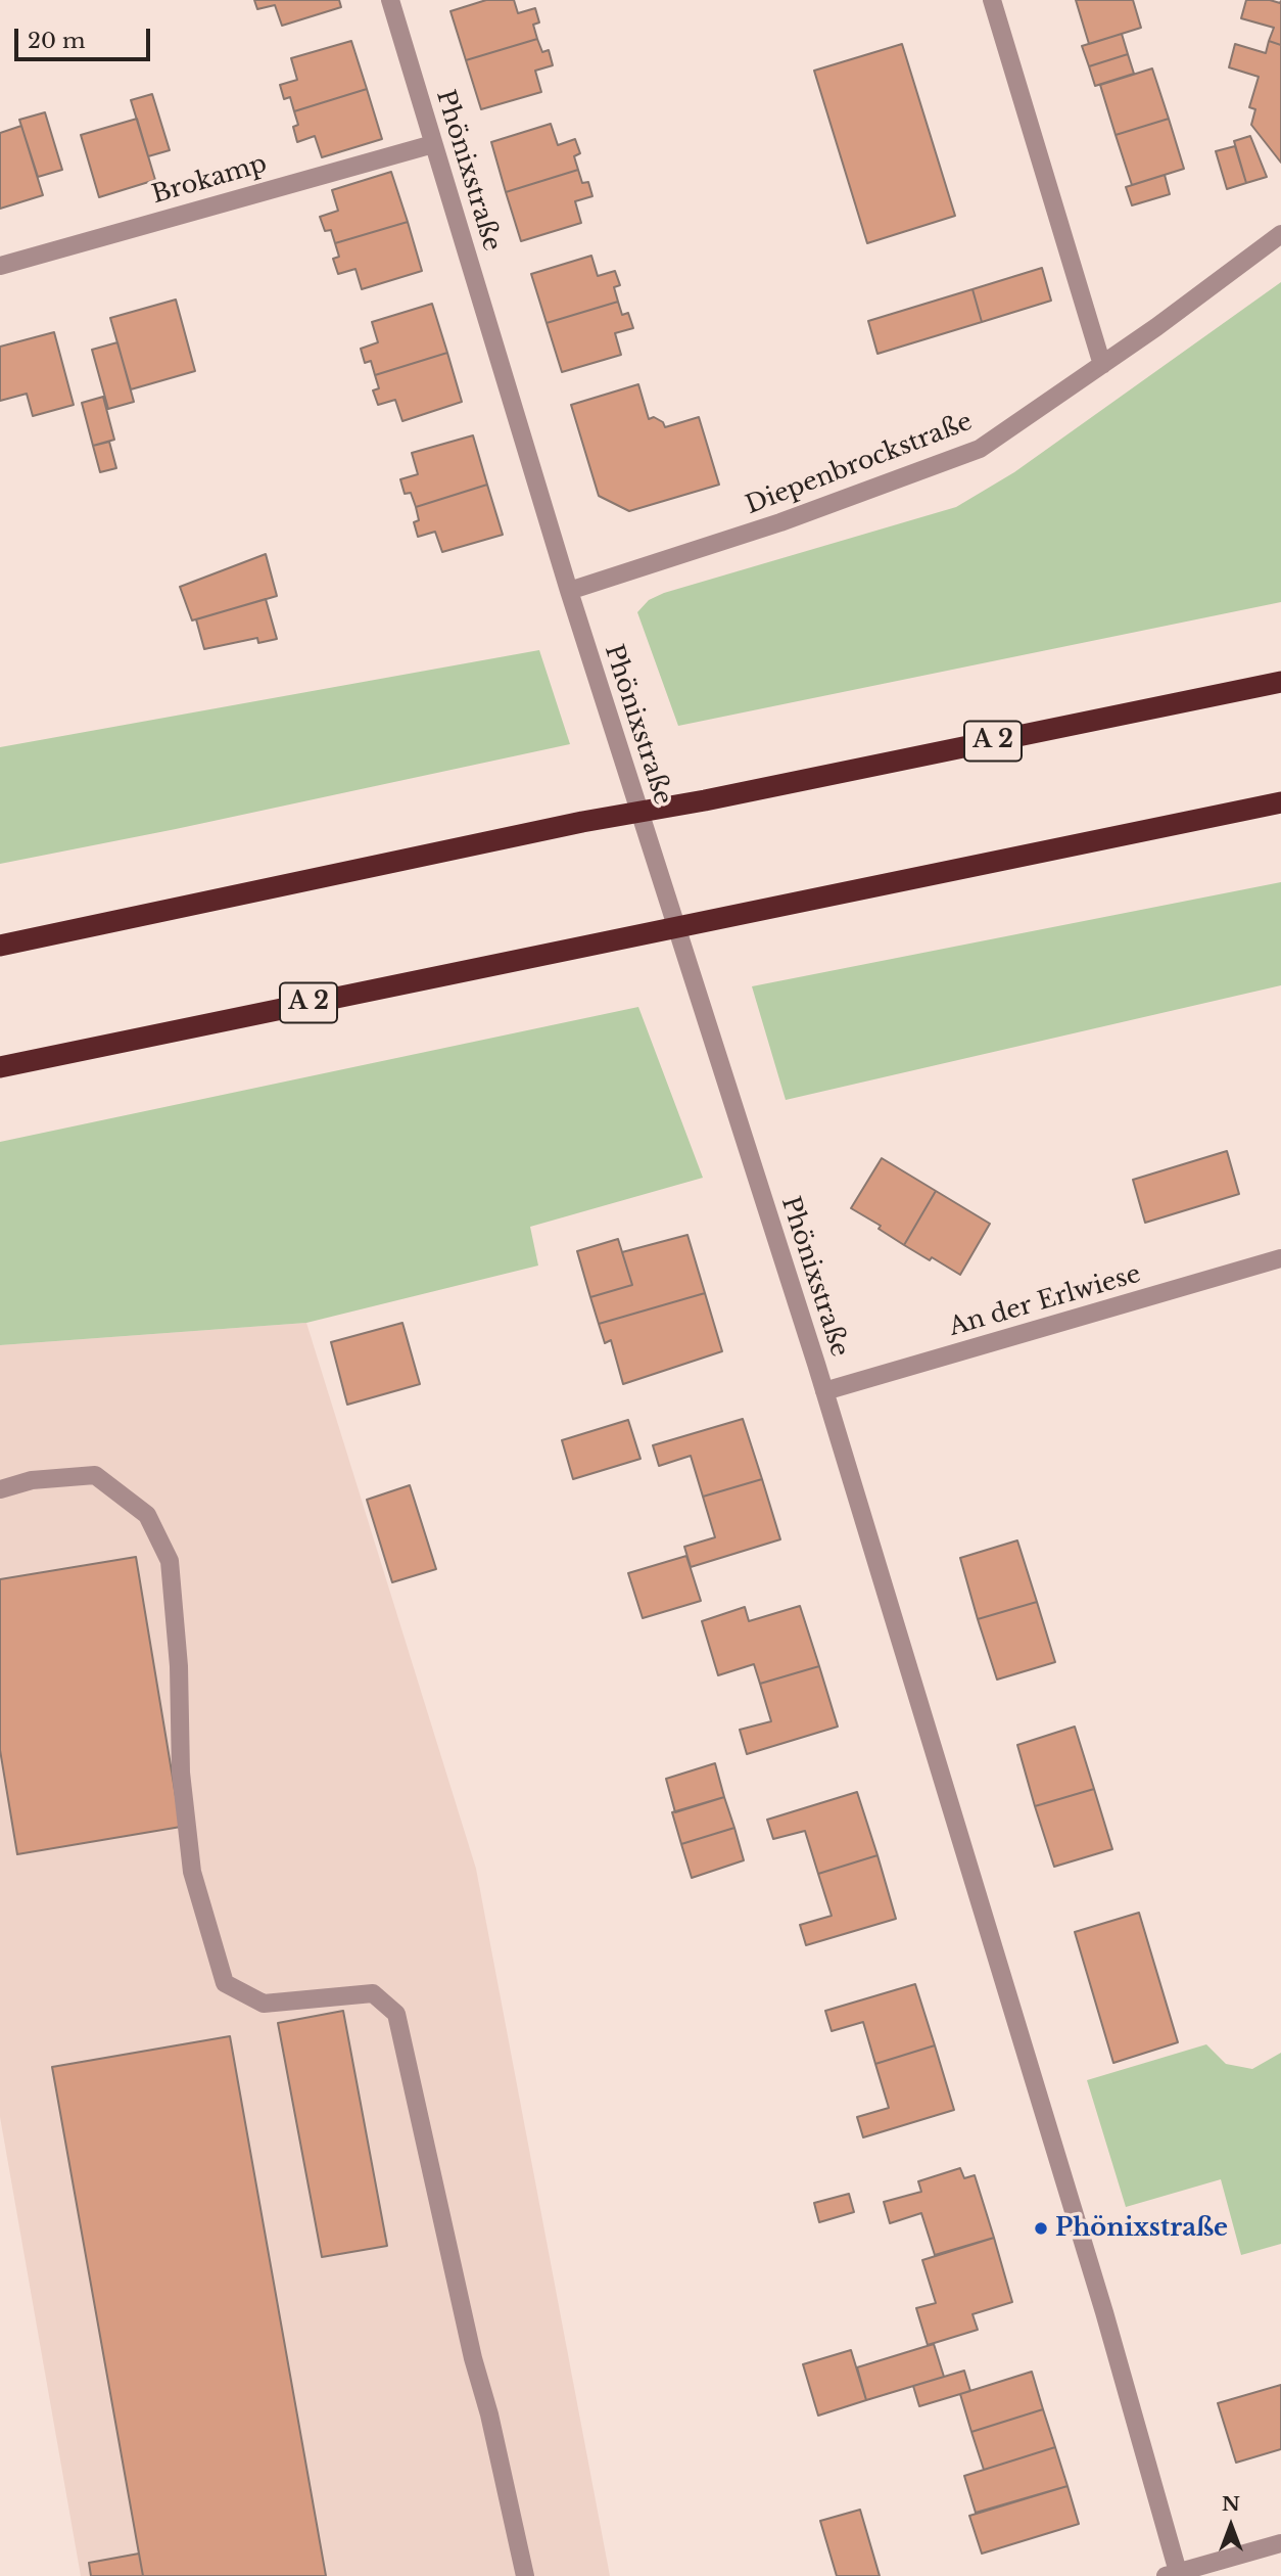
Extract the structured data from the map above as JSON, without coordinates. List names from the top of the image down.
{
  "streets": {
    "highway": ["A 2"],
    "street": [
      "Phönixstraße",
      "Brokamp",
      "Diepenbrockstraße",
      "An der Erlwiese"
    ]
  },
  "crossings": [
    ["Phönixstraße", "Brokamp"],
    ["Phönixstraße", "Diepenbrockstraße"],
    ["Phönixstraße", "An der Erlwiese"]
  ],
  "places": ["Phönixstraße"],
  "scale_bar": "20 m",
  "north": "top"
}
